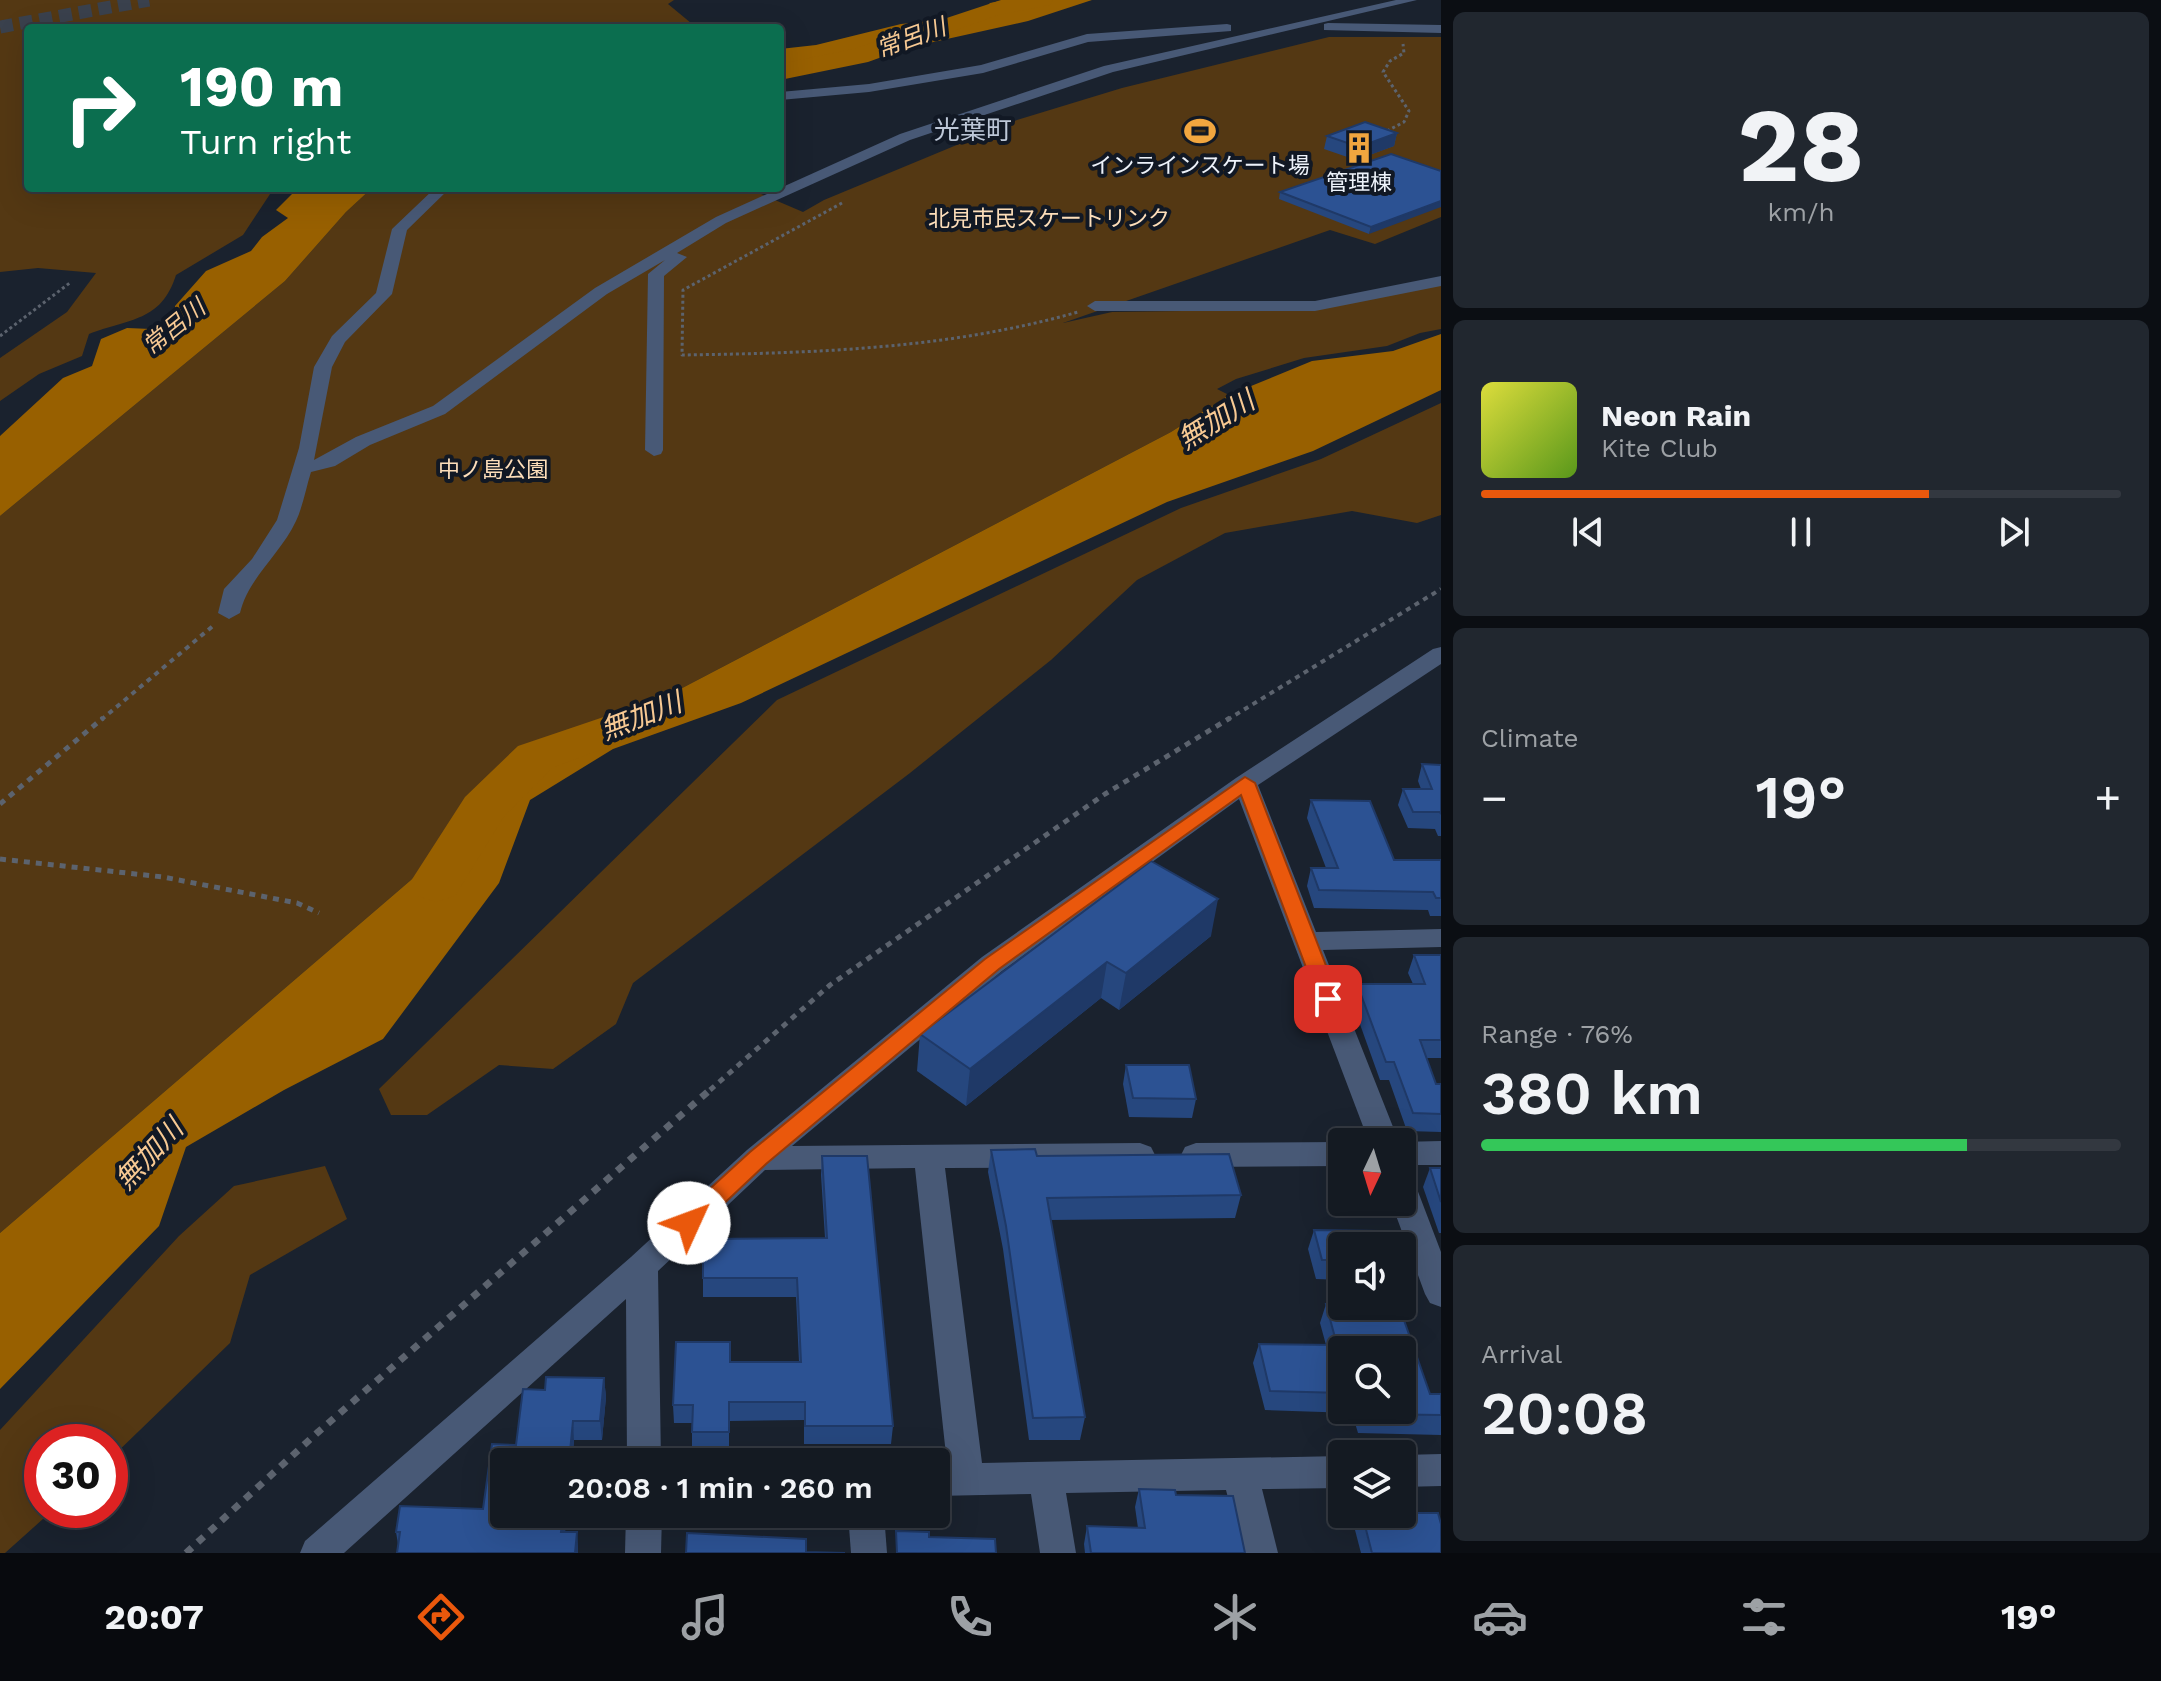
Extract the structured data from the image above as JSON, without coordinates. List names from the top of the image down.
{
  "districts": ["光葉町"],
  "water": ["常呂川", "無加川"],
  "parks": ["北見市民スケートリンク", "中ノ島公園"],
  "places": {
    "sports": ["インラインスケート場"],
    "building": ["管理棟"]
  },
  "north": "bottom",
  "page": {
    "tile": [
      ["28", "km/h"],
      "Climate",
      ["Range · 76%", "380 km"],
      ["Arrival", "20:08"]
    ],
    "turn": ["190 m", "Turn right"],
    "song": ["Neon Rain", "Kite Club"],
    "heat": ["−", "19°", "+"],
    "limit": "30",
    "trip": "20:08 · 1 min · 260 m",
    "tabs": ["20:07", "19°"]
  }
}
